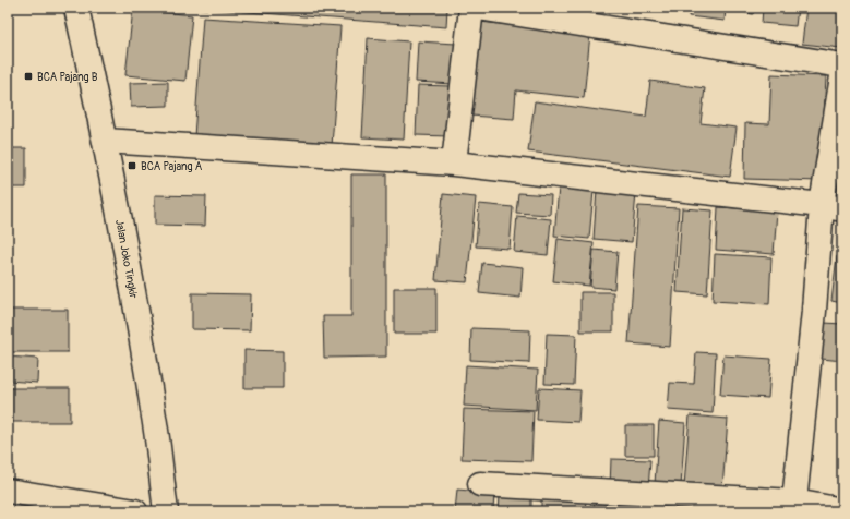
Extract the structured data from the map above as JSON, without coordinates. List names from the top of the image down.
{
  "streets": {
    "street": ["Jalan Joko Tingkir"]
  },
  "places": {
    "transit": ["BCA Pajang B", "BCA Pajang A"]
  }
}
